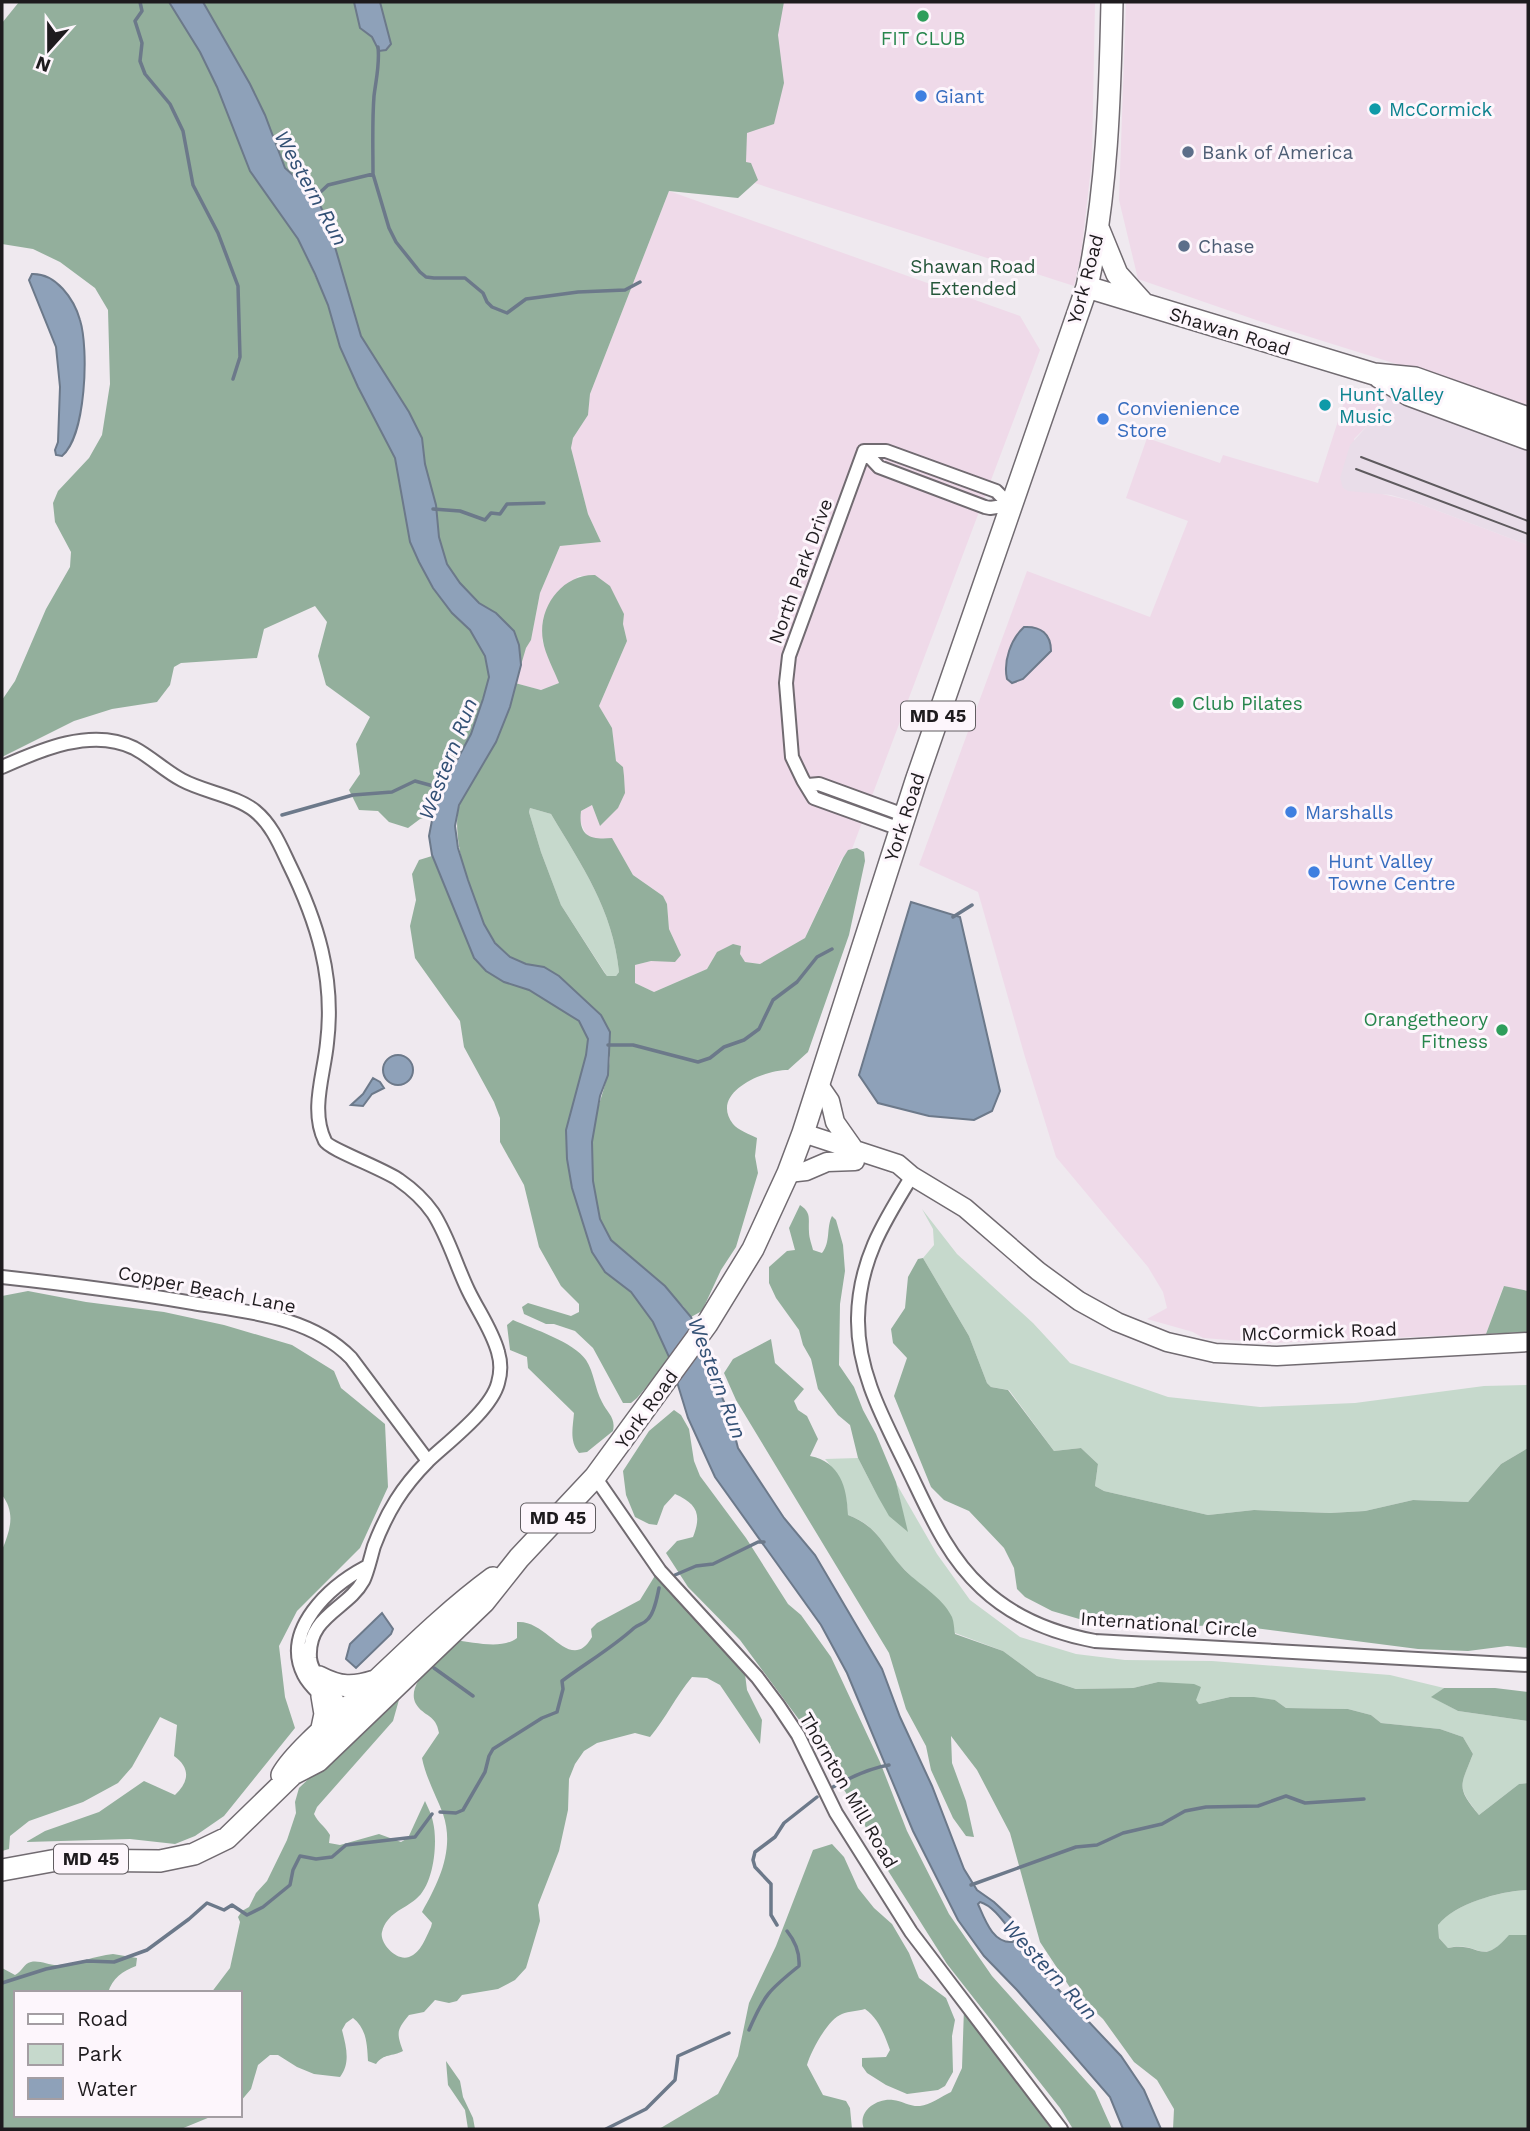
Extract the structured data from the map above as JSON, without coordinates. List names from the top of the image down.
{
  "streets": {
    "main road": [
      "York Road",
      "Shawan Road",
      "MD 45",
      "McCormick Road"
    ],
    "street": [
      "North Park Drive",
      "Copper Beach Lane",
      "International Circle",
      "Thornton Mill Road"
    ]
  },
  "crossings": [
    ["York Road", "Shawan Road"],
    ["York Road", "North Park Drive"],
    ["York Road", "McCormick Road"],
    ["York Road", "Thornton Mill Road"],
    ["McCormick Road", "International Circle"]
  ],
  "water": ["Western Run"],
  "parks": ["Shawan Road Extended"],
  "places": [
    "FIT CLUB",
    "Giant",
    "McCormick",
    "Bank of America",
    "Chase",
    "Hunt Valley Music",
    "Convienience Store",
    "Club Pilates",
    "Marshalls",
    "Hunt Valley Towne Centre",
    "Orangetheory Fitness"
  ],
  "legend": ["Road", "Park", "Water"],
  "north": "bottom"
}
